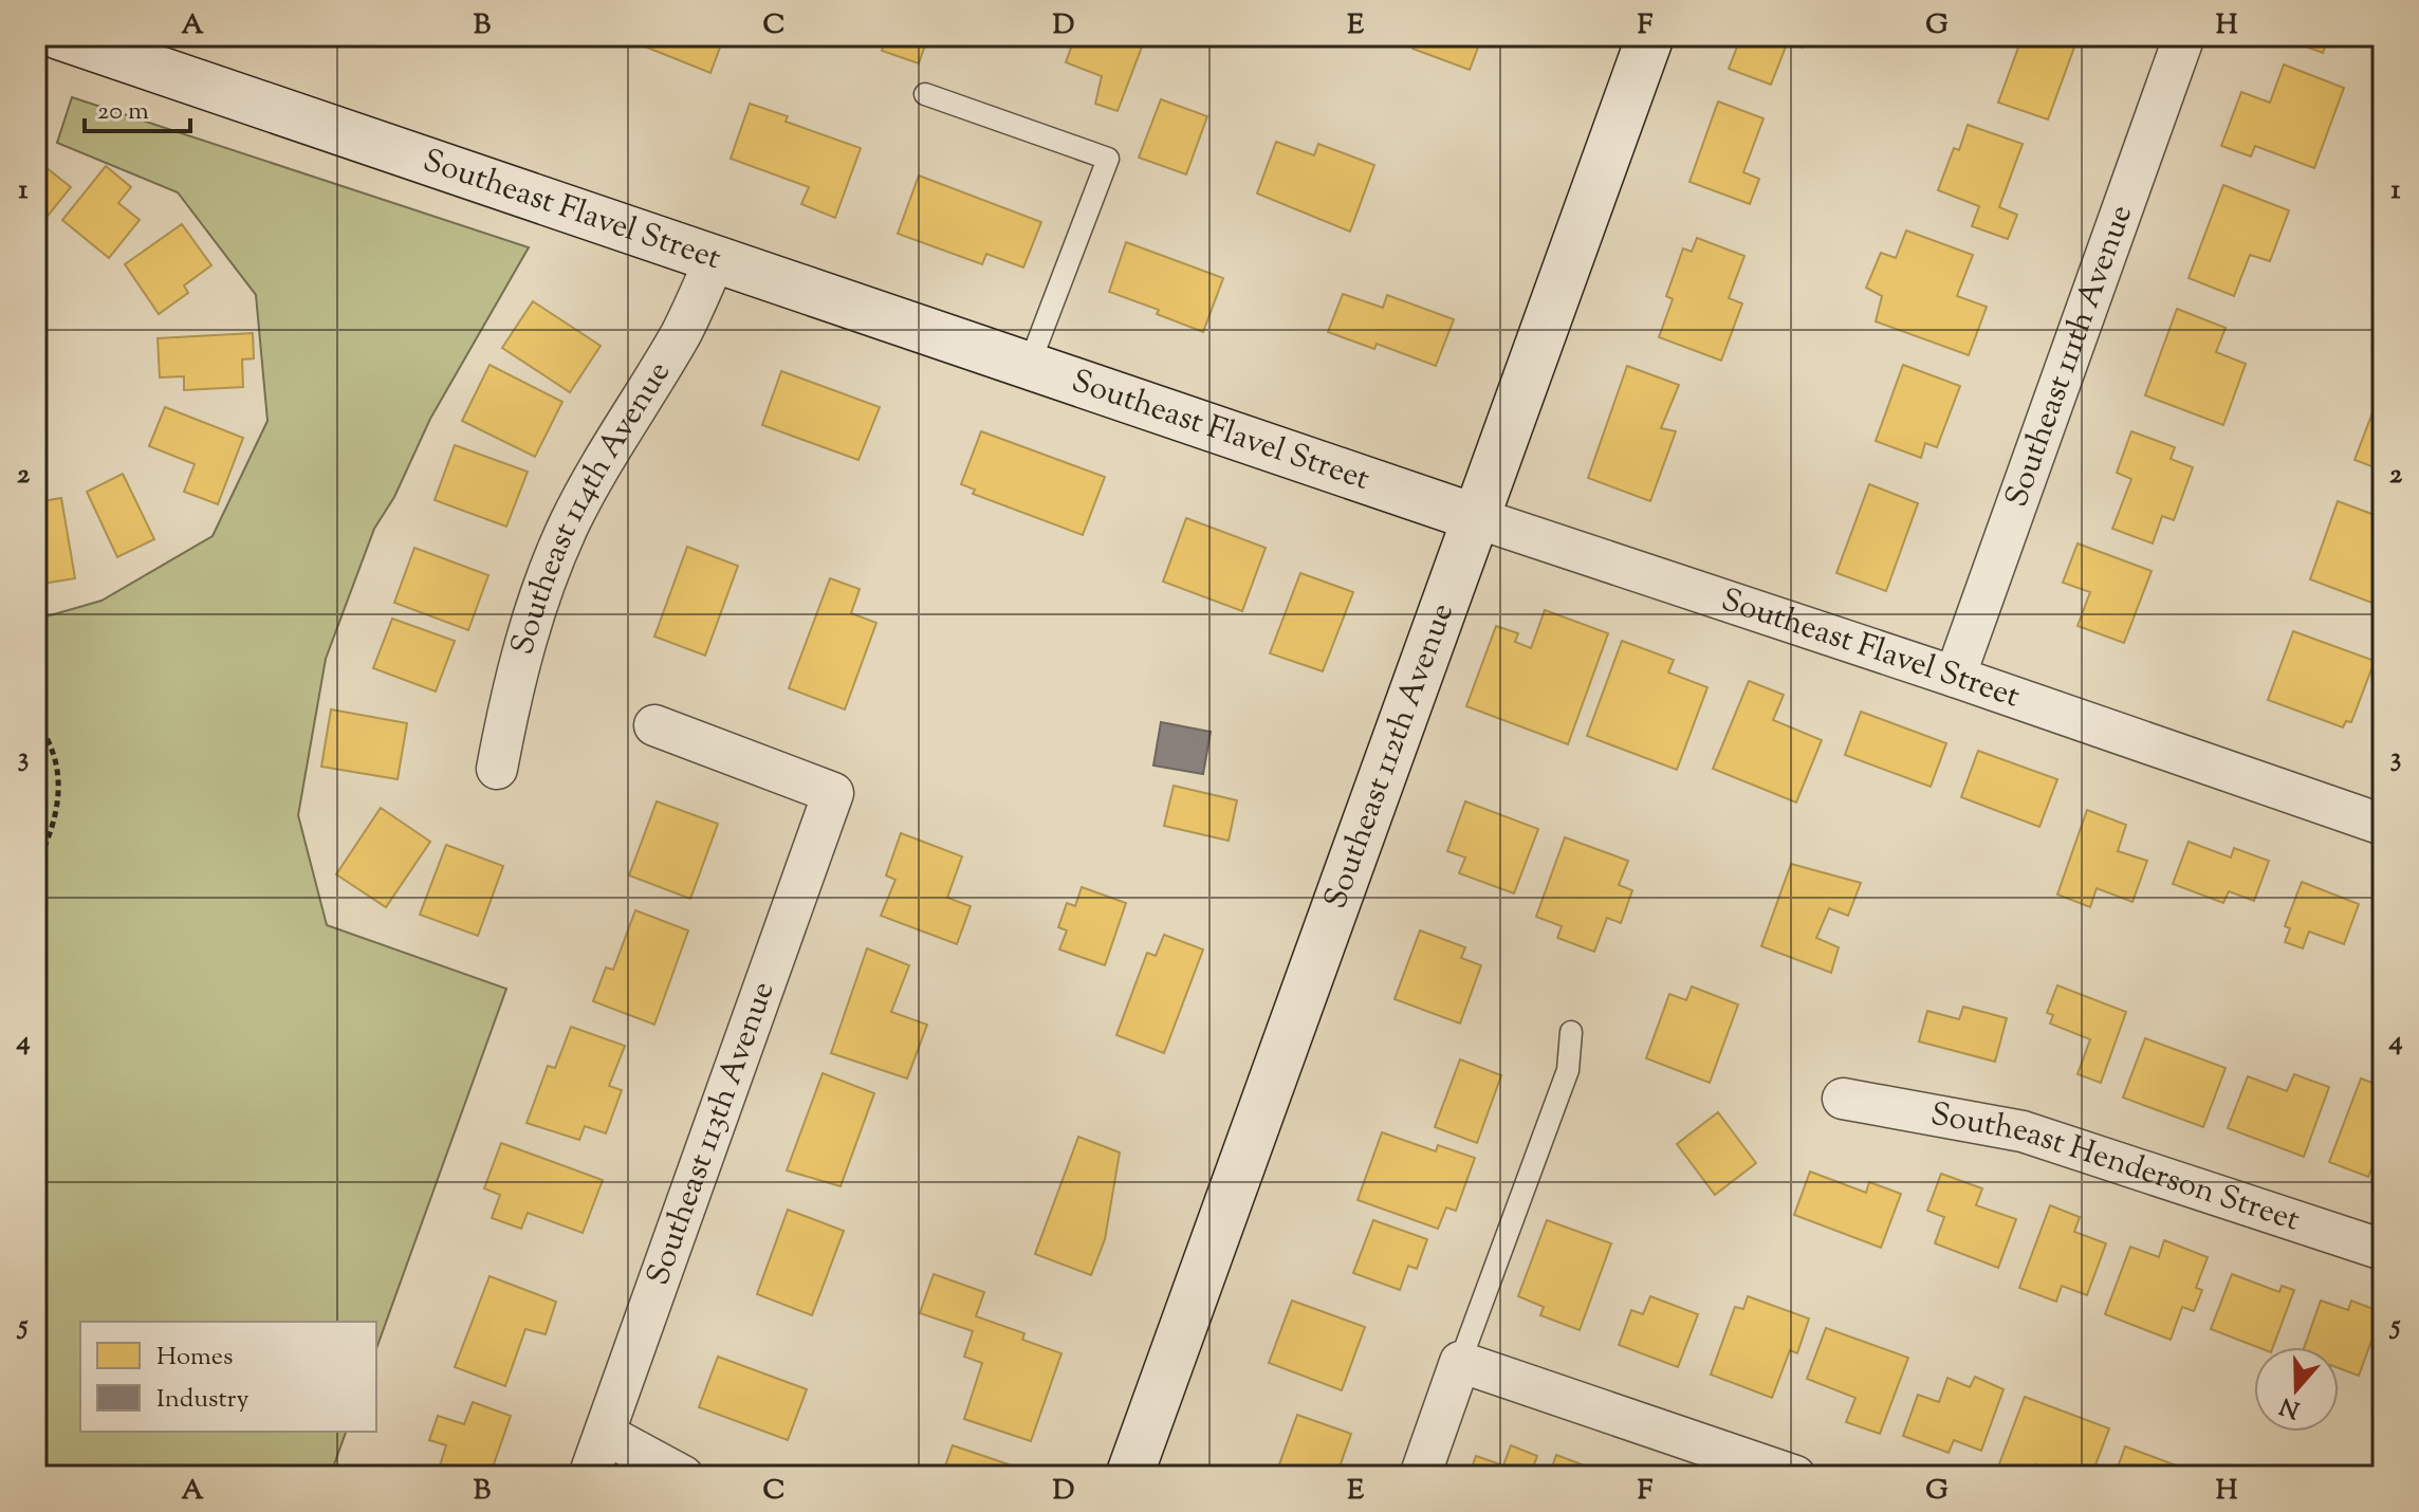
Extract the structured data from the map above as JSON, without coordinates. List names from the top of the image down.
{
  "streets": {
    "main road": ["Southeast Flavel Street", "Southeast 112th Avenue"],
    "street": [
      "Southeast 111th Avenue",
      "Southeast 114th Avenue",
      "Southeast 113th Avenue",
      "Southeast Henderson Street"
    ]
  },
  "crossings": [
    ["Southeast Flavel Street", "Southeast 111th Avenue"],
    ["Southeast Flavel Street", "Southeast 114th Avenue"],
    ["Southeast Flavel Street", "Southeast 112th Avenue"]
  ],
  "legend": ["Homes", "Industry"],
  "scale_bar": "20 m",
  "north": "bottom",
  "grid": {
    "columns": [
      "A",
      "B",
      "C",
      "D",
      "E",
      "F",
      "G",
      "H"
    ],
    "rows": [
      "1",
      "2",
      "3",
      "4",
      "5"
    ]
  }
}
